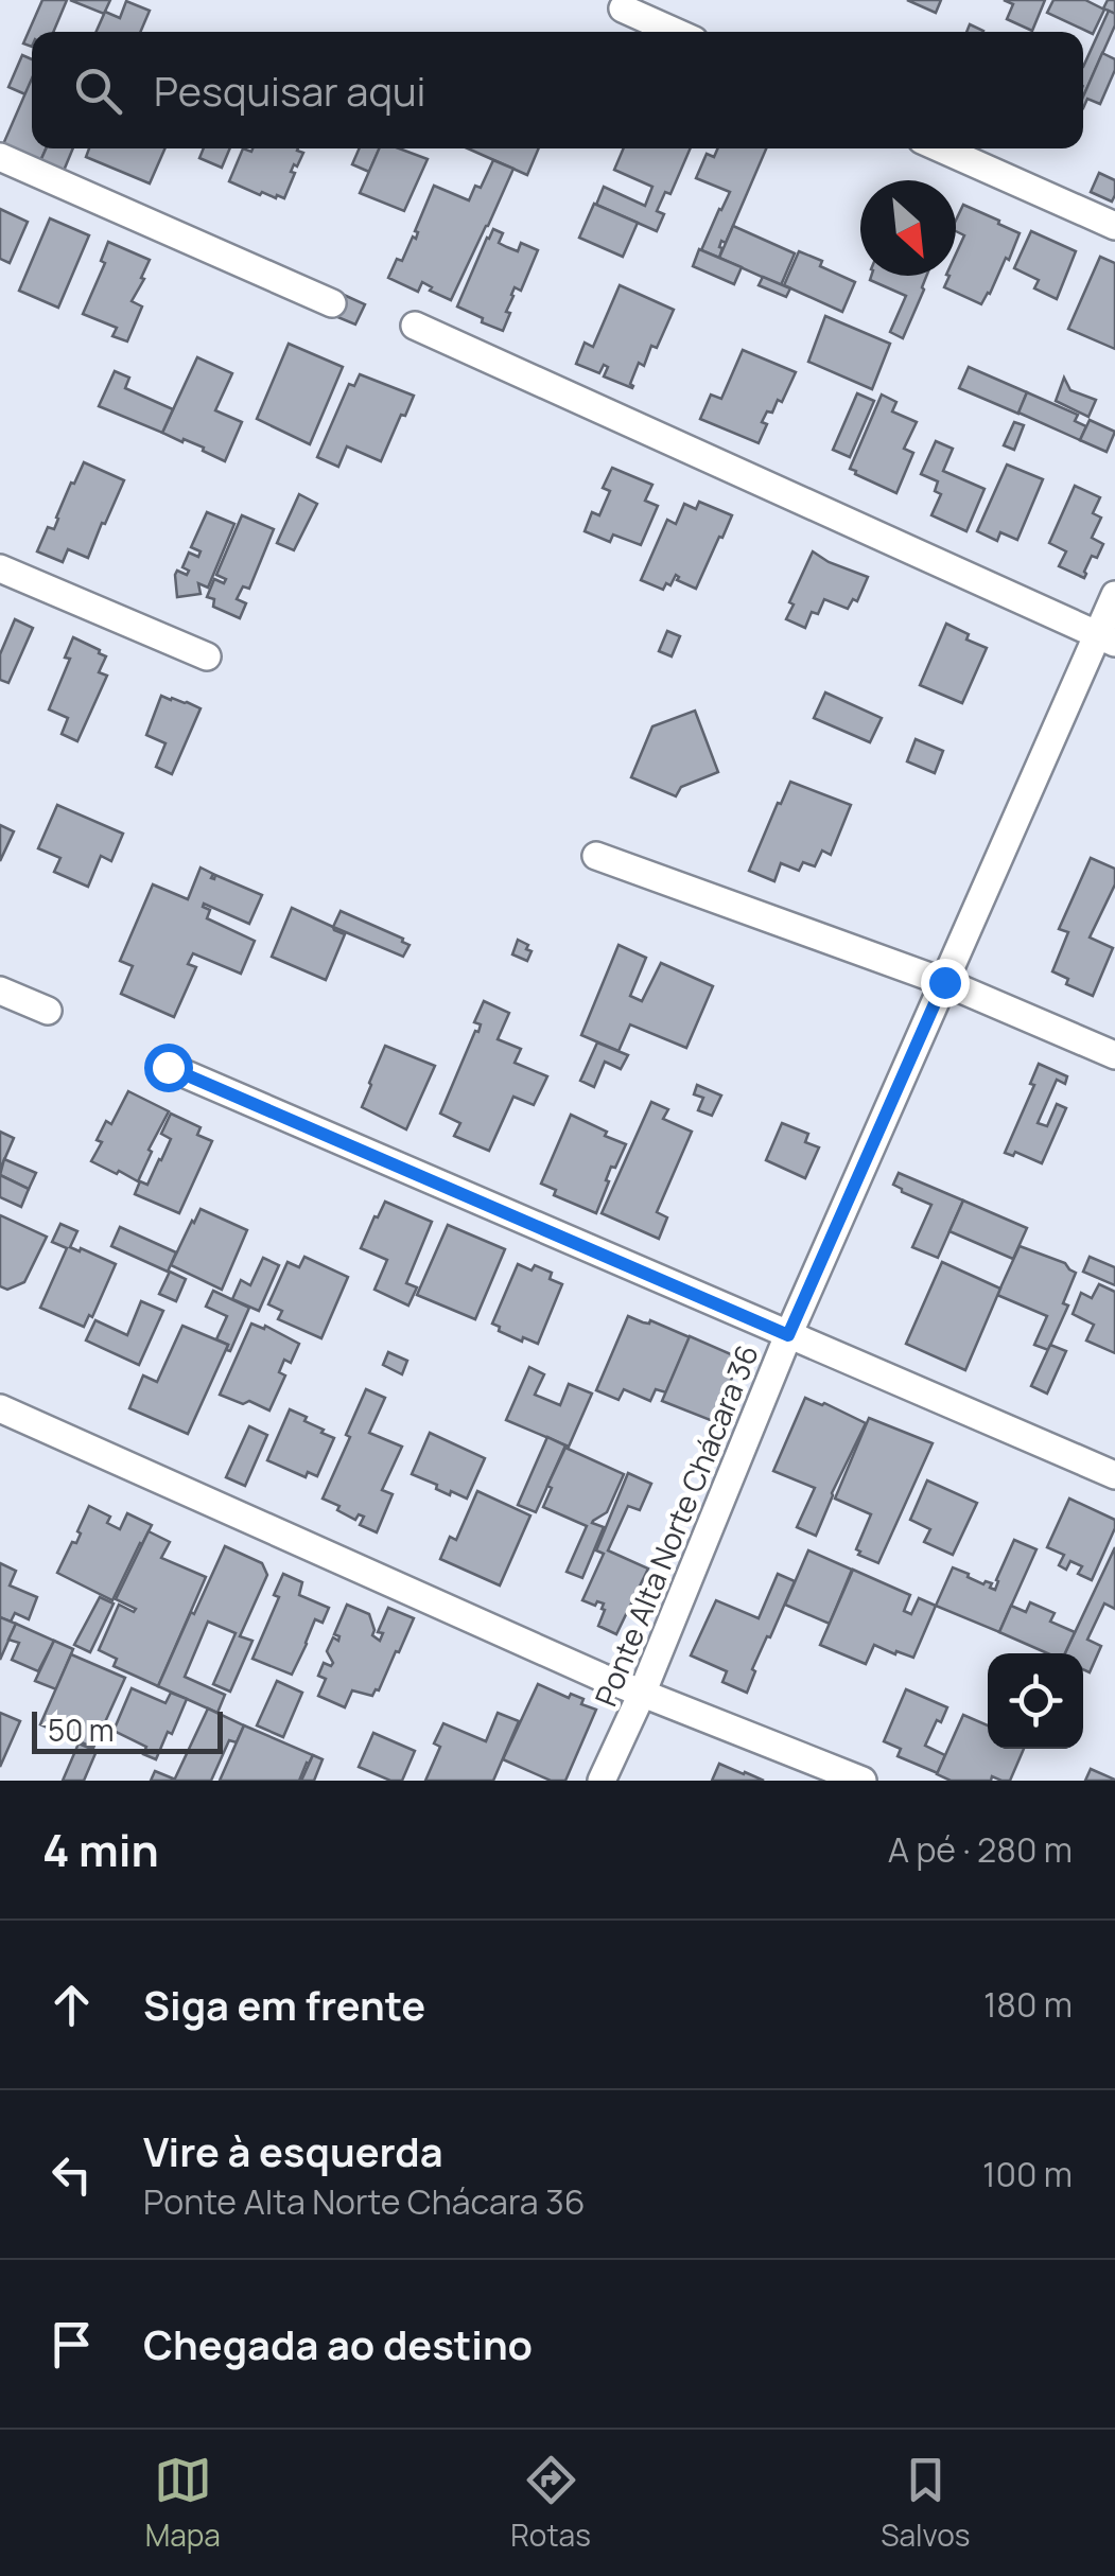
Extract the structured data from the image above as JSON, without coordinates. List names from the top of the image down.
{
  "streets": {
    "street": ["Ponte Alta Norte Chácara 36"]
  },
  "scale_bar": "50 m",
  "north": "bottom right",
  "page": {
    "search": "Pesquisar aqui",
    "scale": "50 m",
    "heading": ["4 min", "A pé · 280 m"],
    "list": [
      ["Siga em frente", "180 m"],
      ["Vire à esquerda", "Ponte Alta Norte Chácara 36", "100 m"],
      "Chegada ao destino"
    ],
    "nav": ["Mapa", "Rotas", "Salvos"]
  }
}
